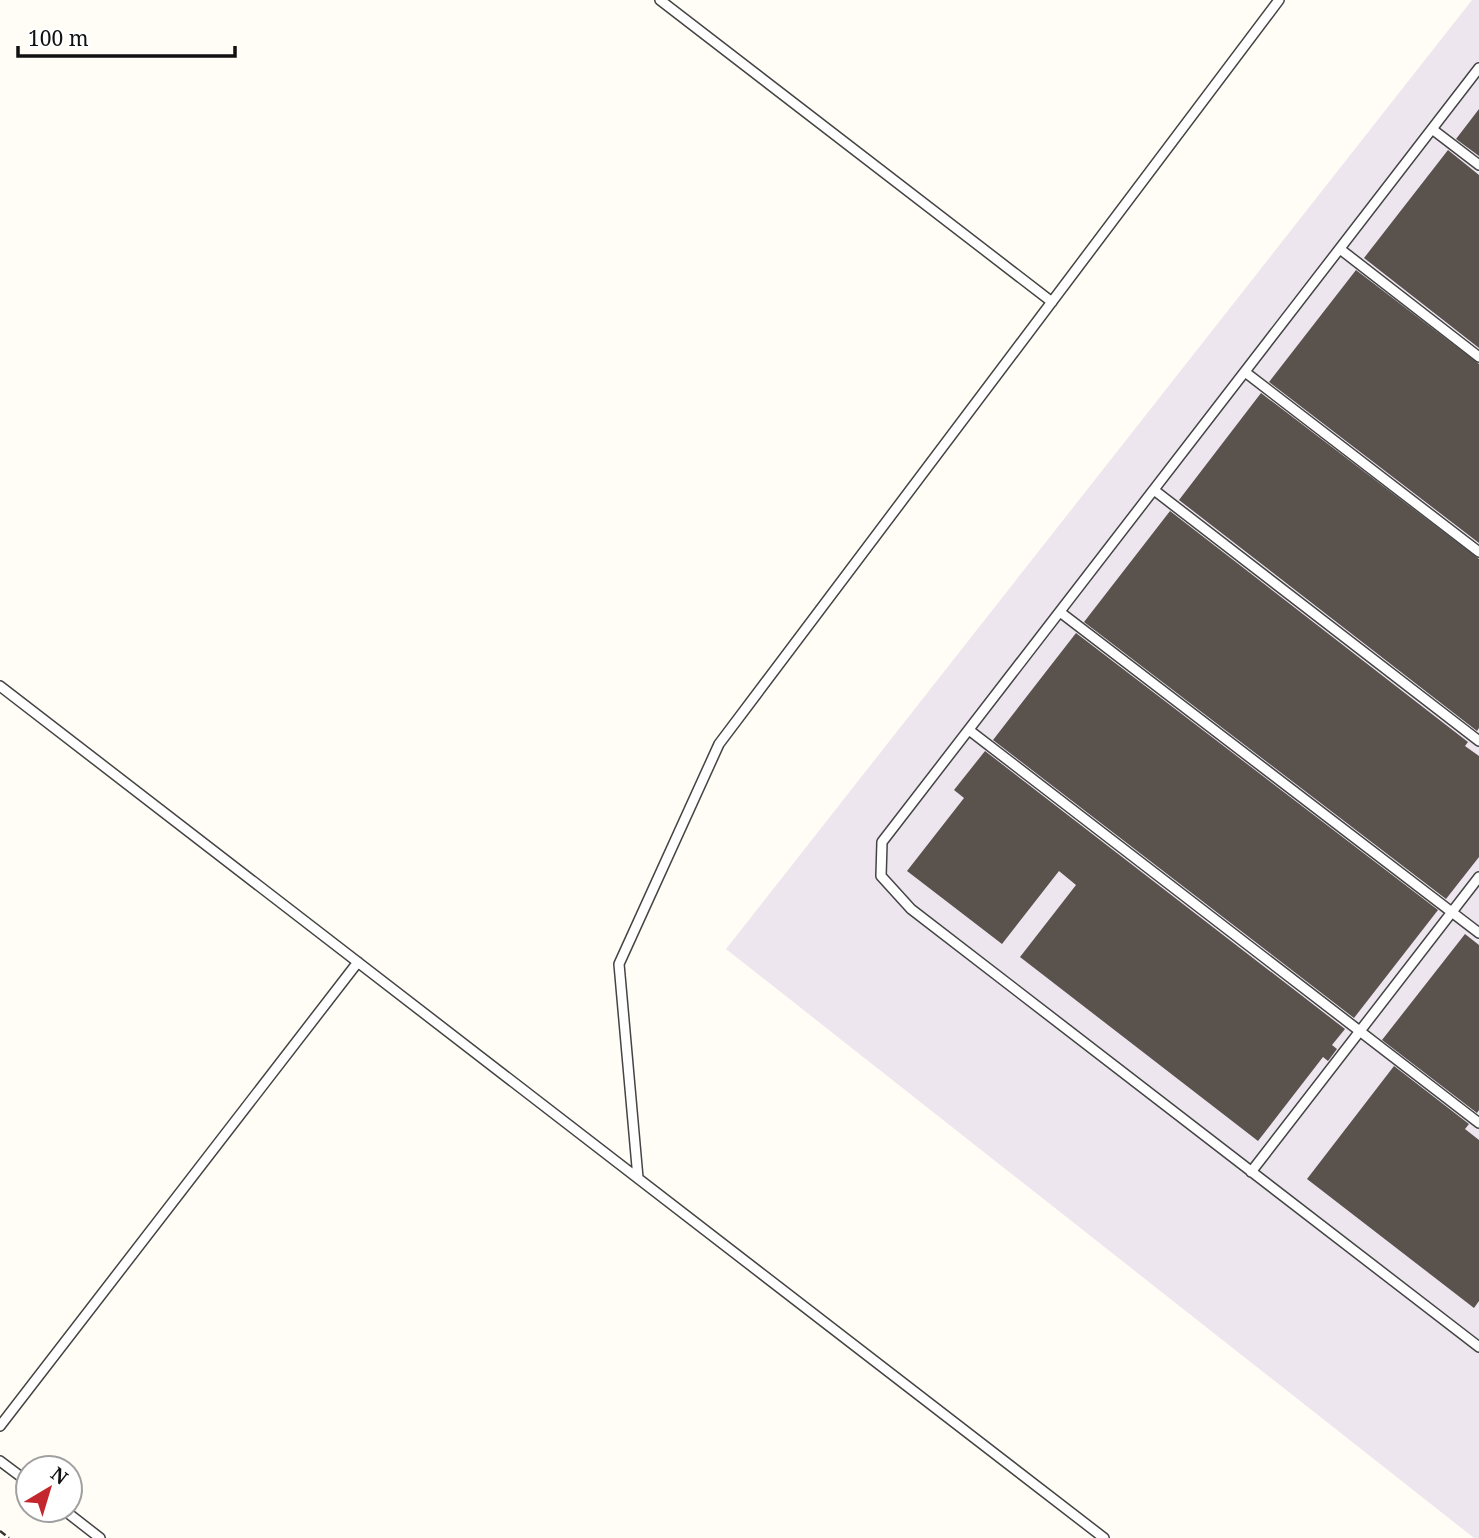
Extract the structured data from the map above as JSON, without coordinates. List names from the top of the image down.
{
  "scale_bar": "100 m",
  "north": "top right"
}
